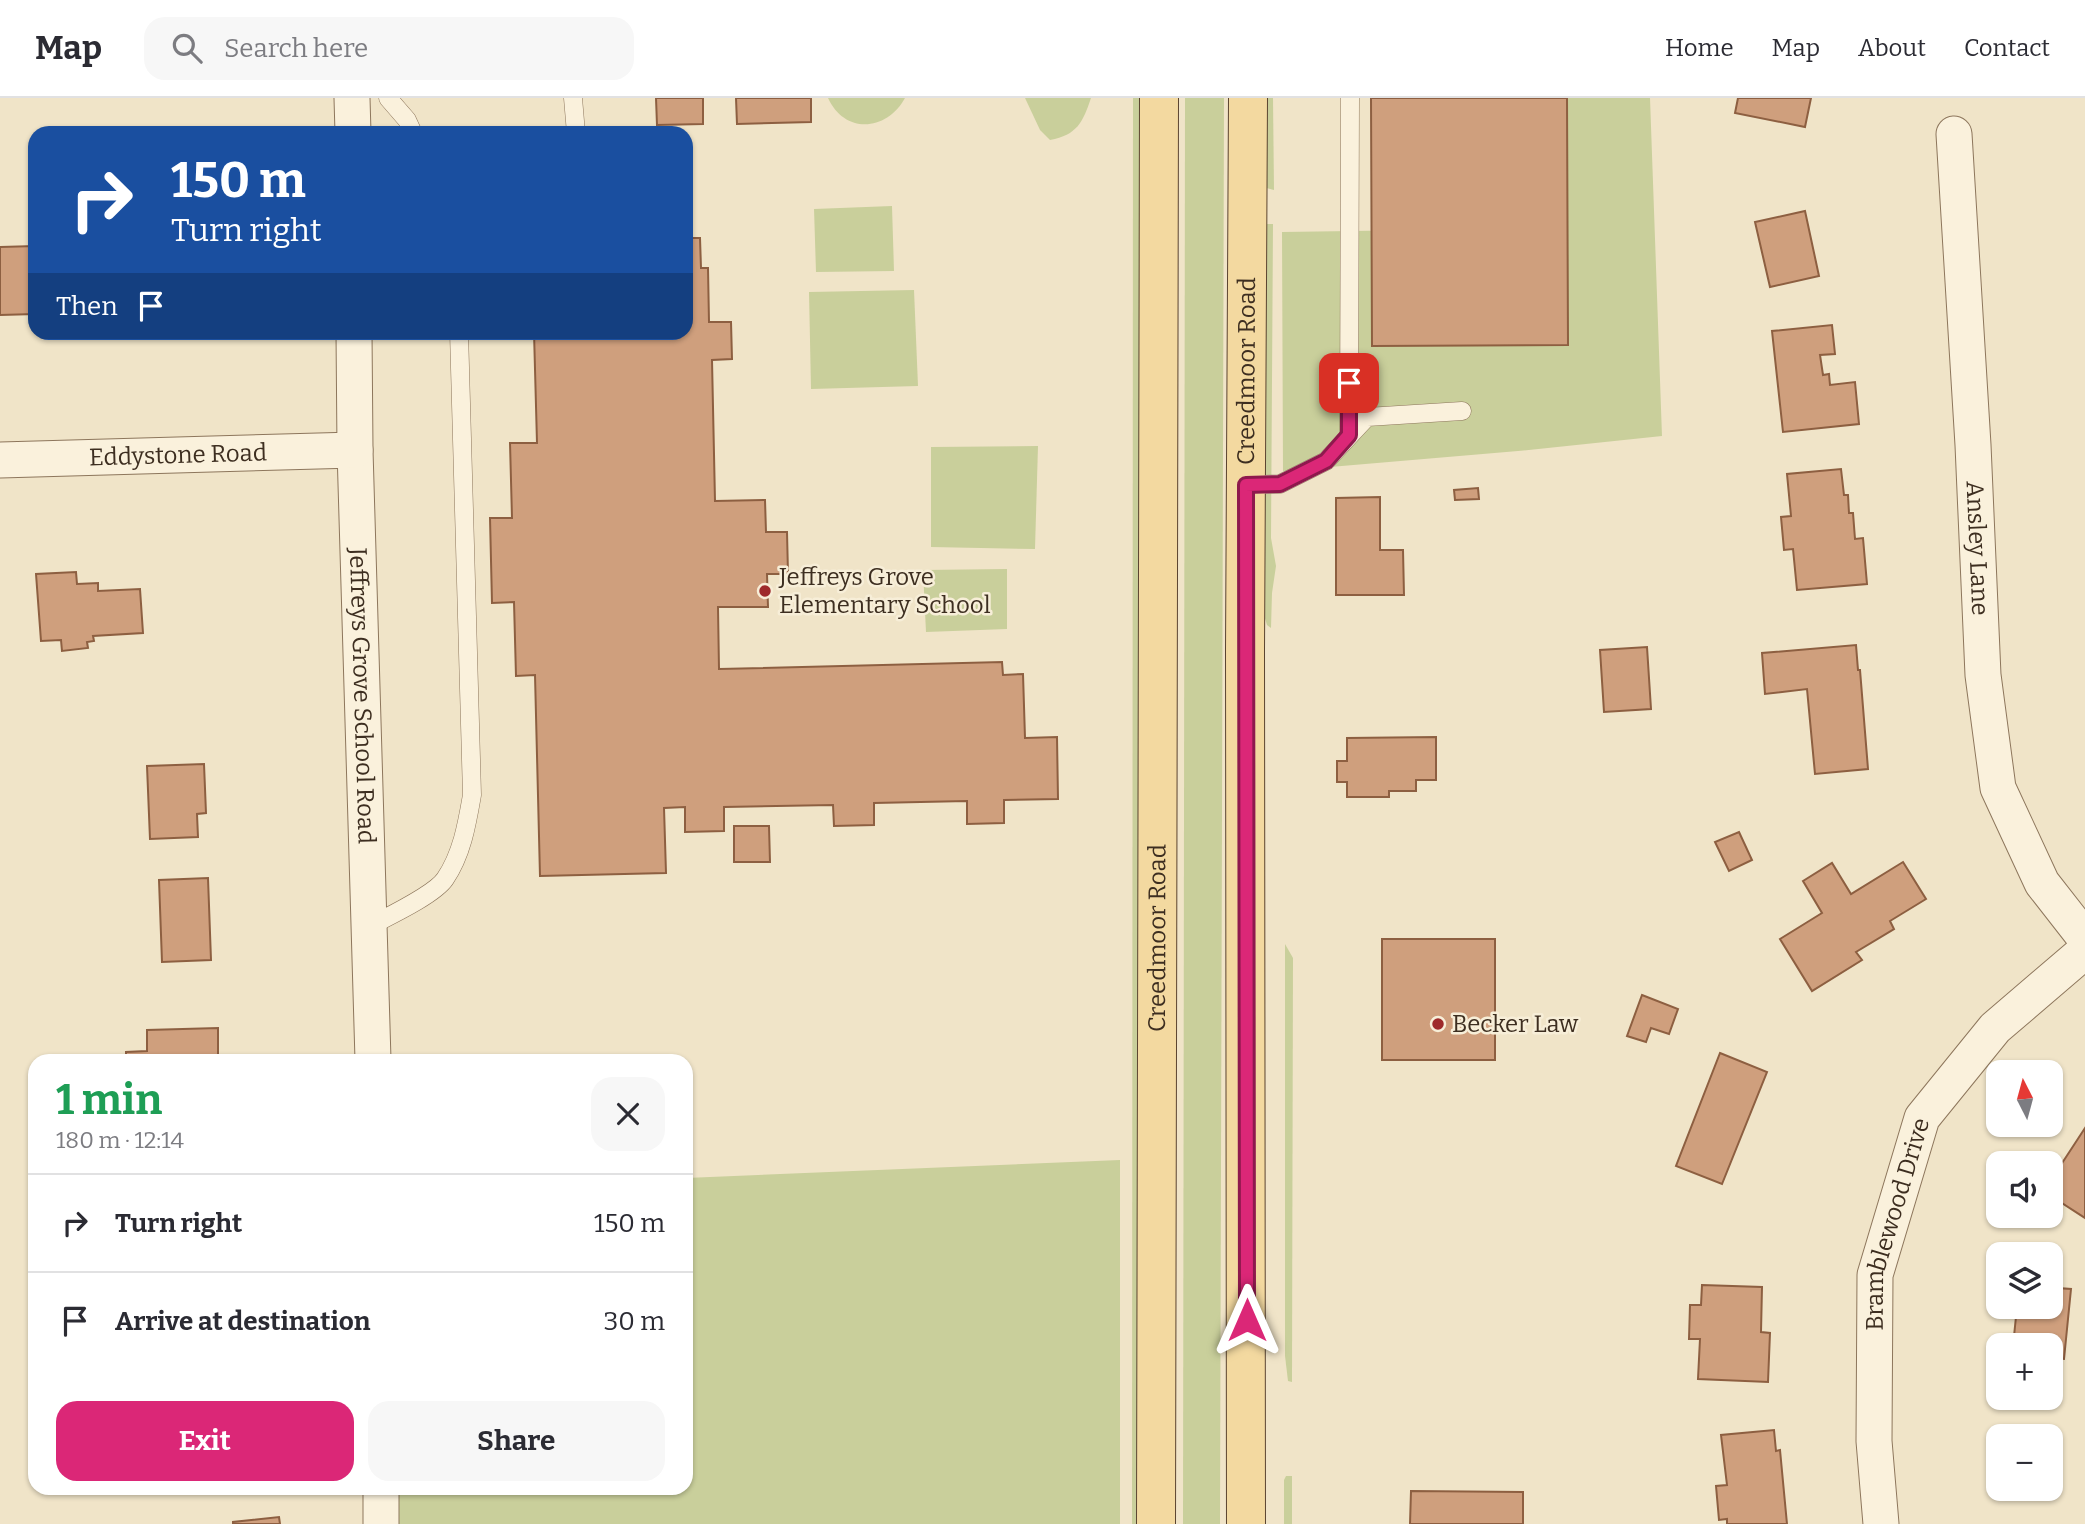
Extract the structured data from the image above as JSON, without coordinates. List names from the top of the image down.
{
  "streets": {
    "main road": ["Creedmoor Road"],
    "street": [
      "Eddystone Road",
      "Ansley Lane",
      "Jeffreys Grove School Road",
      "Bramblewood Drive"
    ]
  },
  "crossings": [
    ["Eddystone Road", "Jeffreys Grove School Road"]
  ],
  "places": ["Jeffreys Grove Elementary School", "Becker Law"],
  "north": "top",
  "page": {
    "header": "Map",
    "search": "Search here",
    "nav": [
      "Home",
      "Map",
      "About",
      "Contact"
    ],
    "turn": ["150 m", "Turn right"],
    "then": "Then",
    "heading": ["1 min", "180 m · 12:14"],
    "map_buttons": ["+", "−"],
    "list": [
      {
        "name": "Turn right",
        "value": "150 m"
      },
      {
        "name": "Arrive at destination",
        "value": "30 m"
      }
    ],
    "buttons": ["Exit", "Share"]
  }
}
